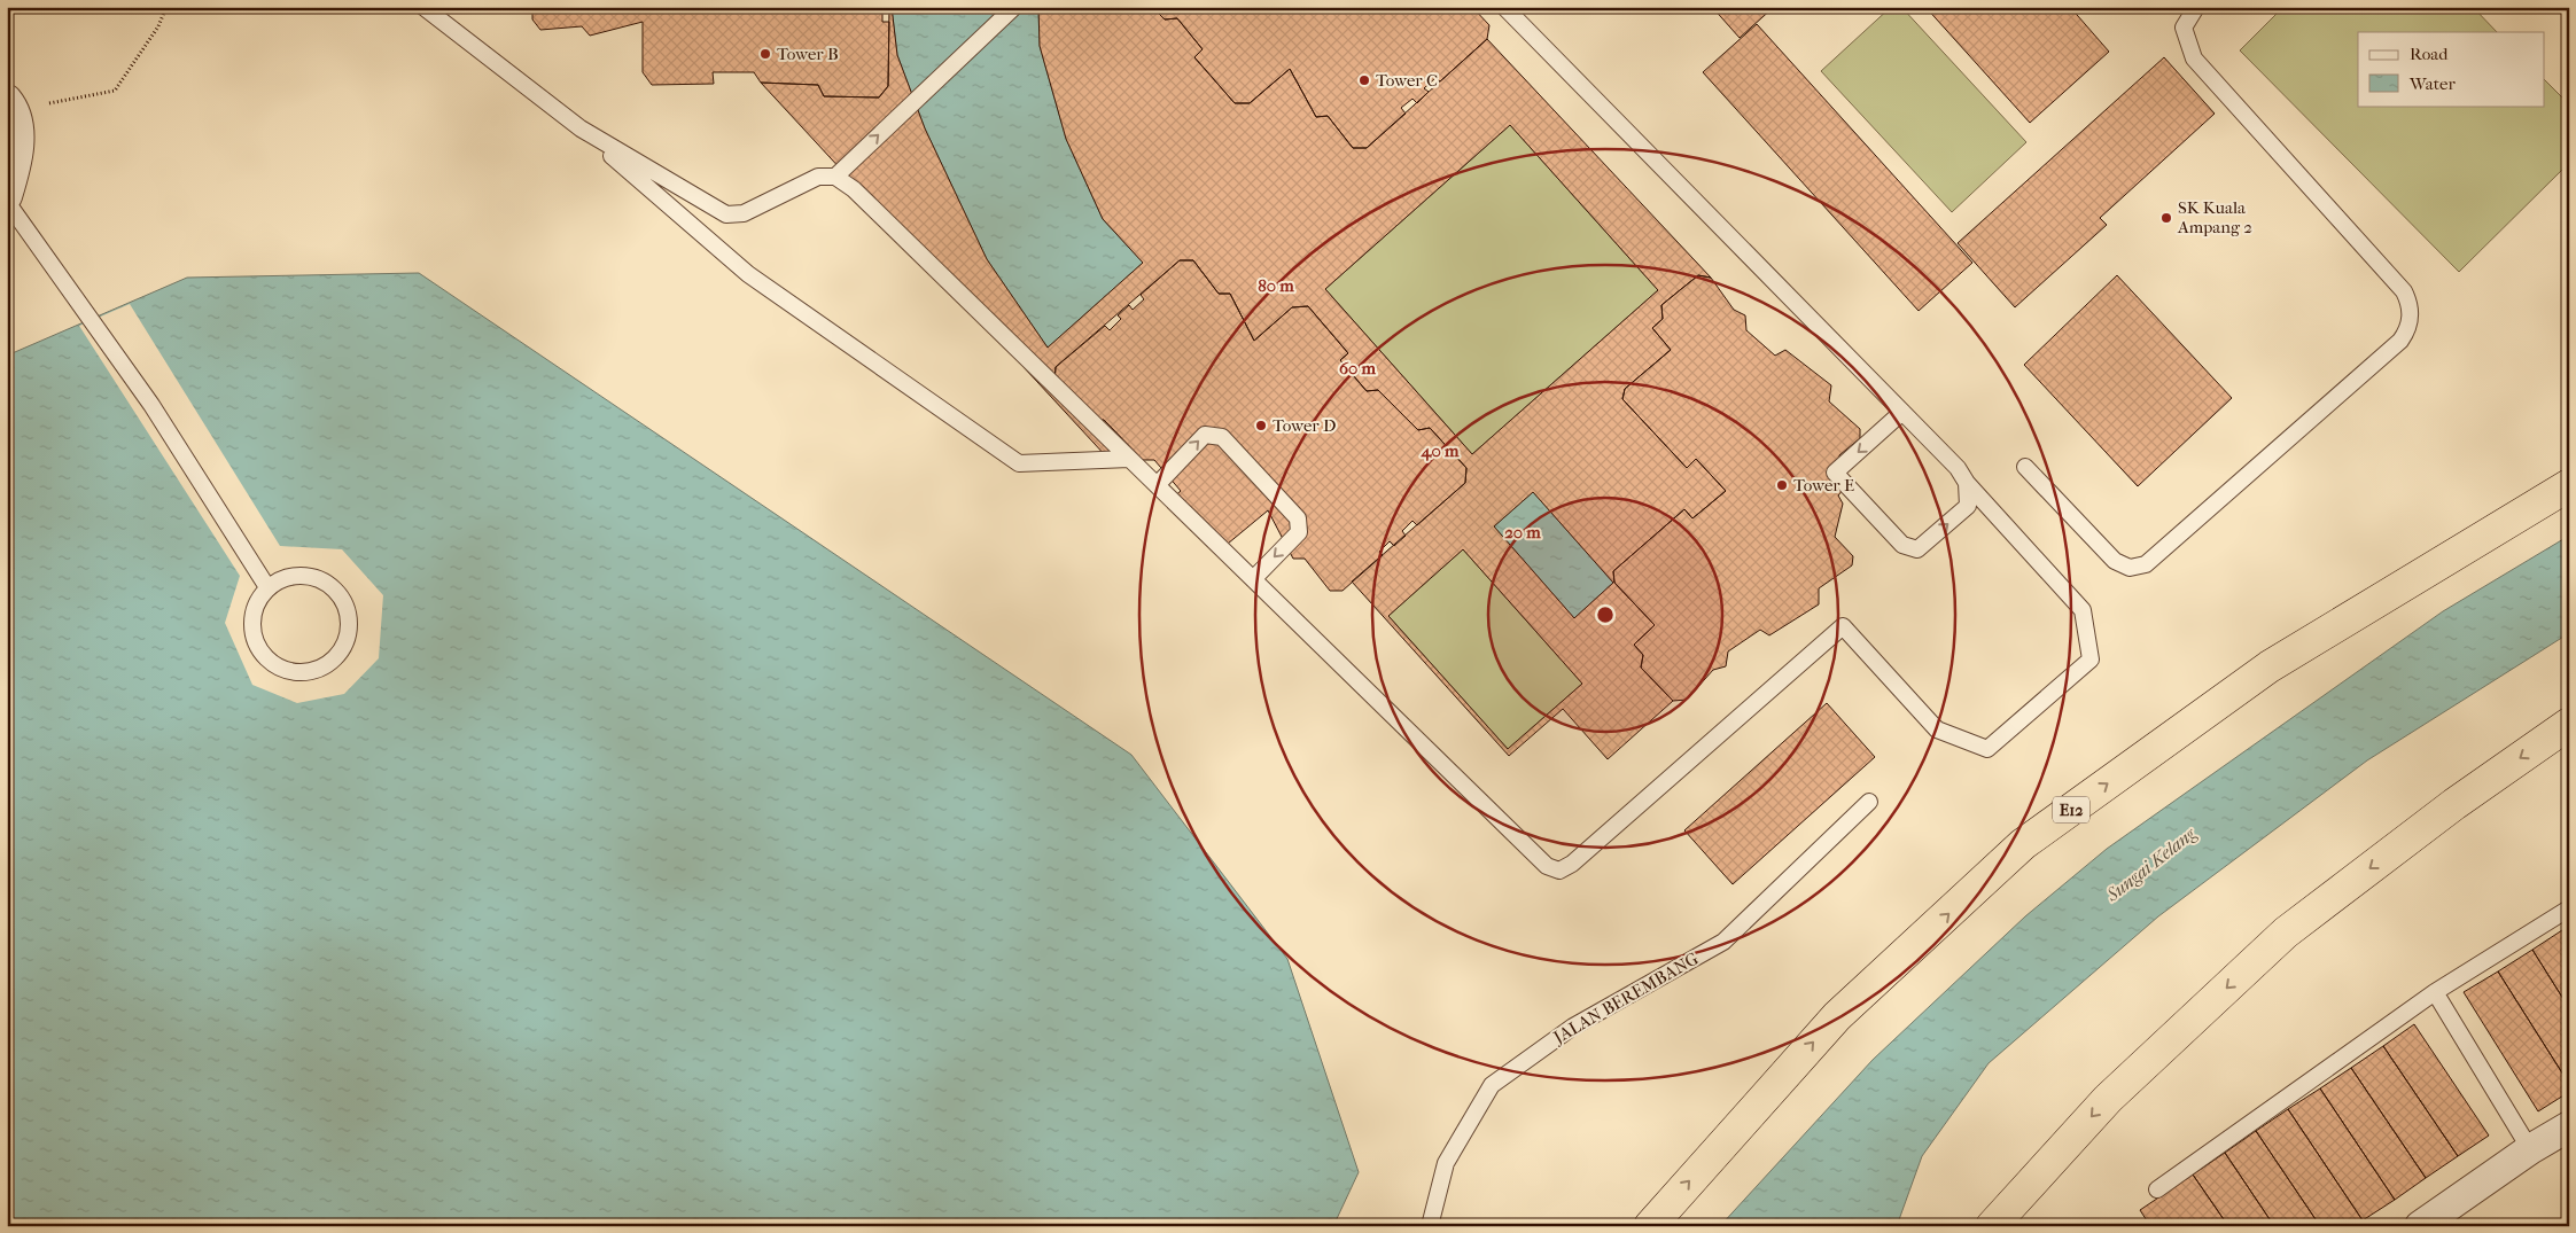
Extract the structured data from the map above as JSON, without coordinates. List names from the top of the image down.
{
  "streets": {
    "highway": ["E12"],
    "lane": ["JALAN BEREMBANG"]
  },
  "water": ["Sungai Kelang"],
  "places": [
    "Tower B",
    "Tower C",
    "SK Kuala Ampang 2",
    "Tower D",
    "Tower E"
  ],
  "legend": ["Road", "Water"],
  "rings": [
    "80 m",
    "60 m",
    "40 m",
    "20 m"
  ]
}
